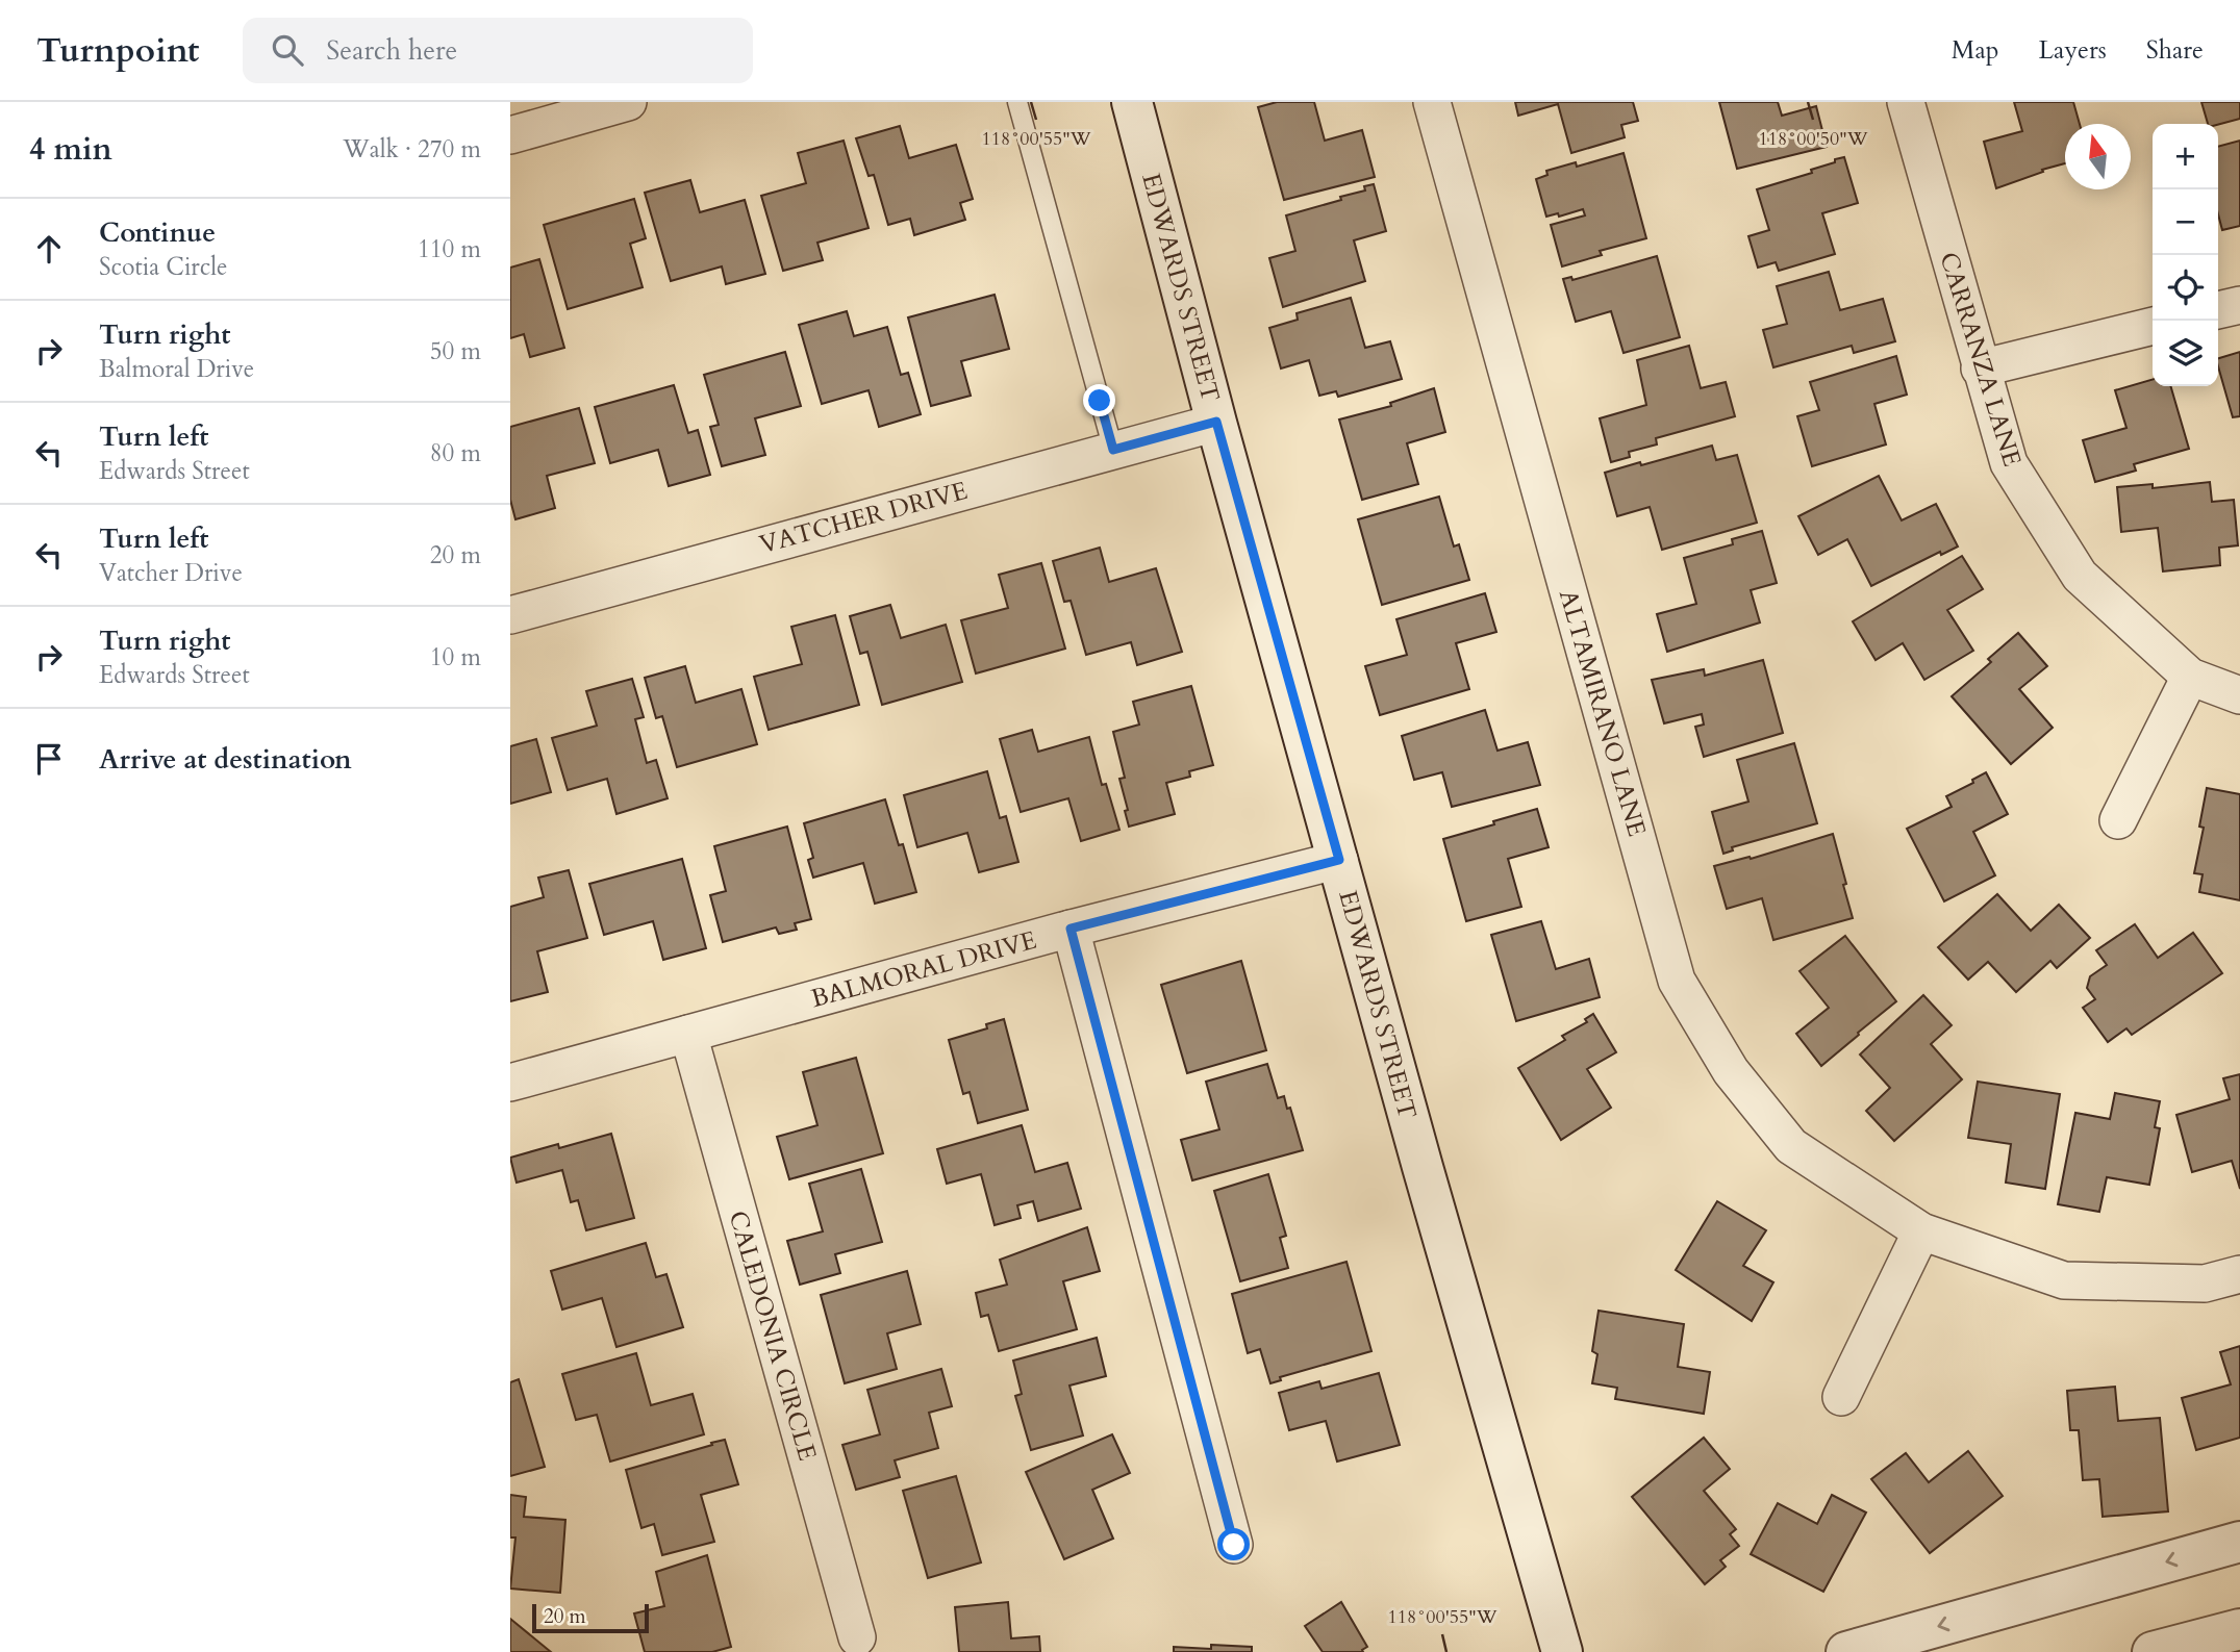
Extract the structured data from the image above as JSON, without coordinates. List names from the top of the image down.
{
  "streets": {
    "main road": ["EDWARDS STREET"],
    "street": [
      "CARRANZA LANE",
      "VATCHER DRIVE",
      "ALTAMIRANO LANE",
      "BALMORAL DRIVE",
      "CALEDONIA CIRCLE"
    ]
  },
  "crossings": [
    ["EDWARDS STREET", "VATCHER DRIVE"],
    ["EDWARDS STREET", "BALMORAL DRIVE"],
    ["BALMORAL DRIVE", "CALEDONIA CIRCLE"]
  ],
  "scale_bar": "20 m",
  "north": "top",
  "page": {
    "header": "Turnpoint",
    "search": "Search here",
    "nav": ["Map", "Layers", "Share"],
    "heading": ["4 min", "Walk · 270 m"],
    "map_buttons": ["+", "−"],
    "list": [
      ["Continue", "Scotia Circle", "110 m"],
      ["Turn right", "Balmoral Drive", "50 m"],
      ["Turn left", "Edwards Street", "80 m"],
      ["Turn left", "Vatcher Drive", "20 m"],
      ["Turn right", "Edwards Street", "10 m"],
      "Arrive at destination"
    ],
    "scale": "20 m"
  },
  "coordinates": ["118°00'55\"W", "118°00'50\"W"]
}
